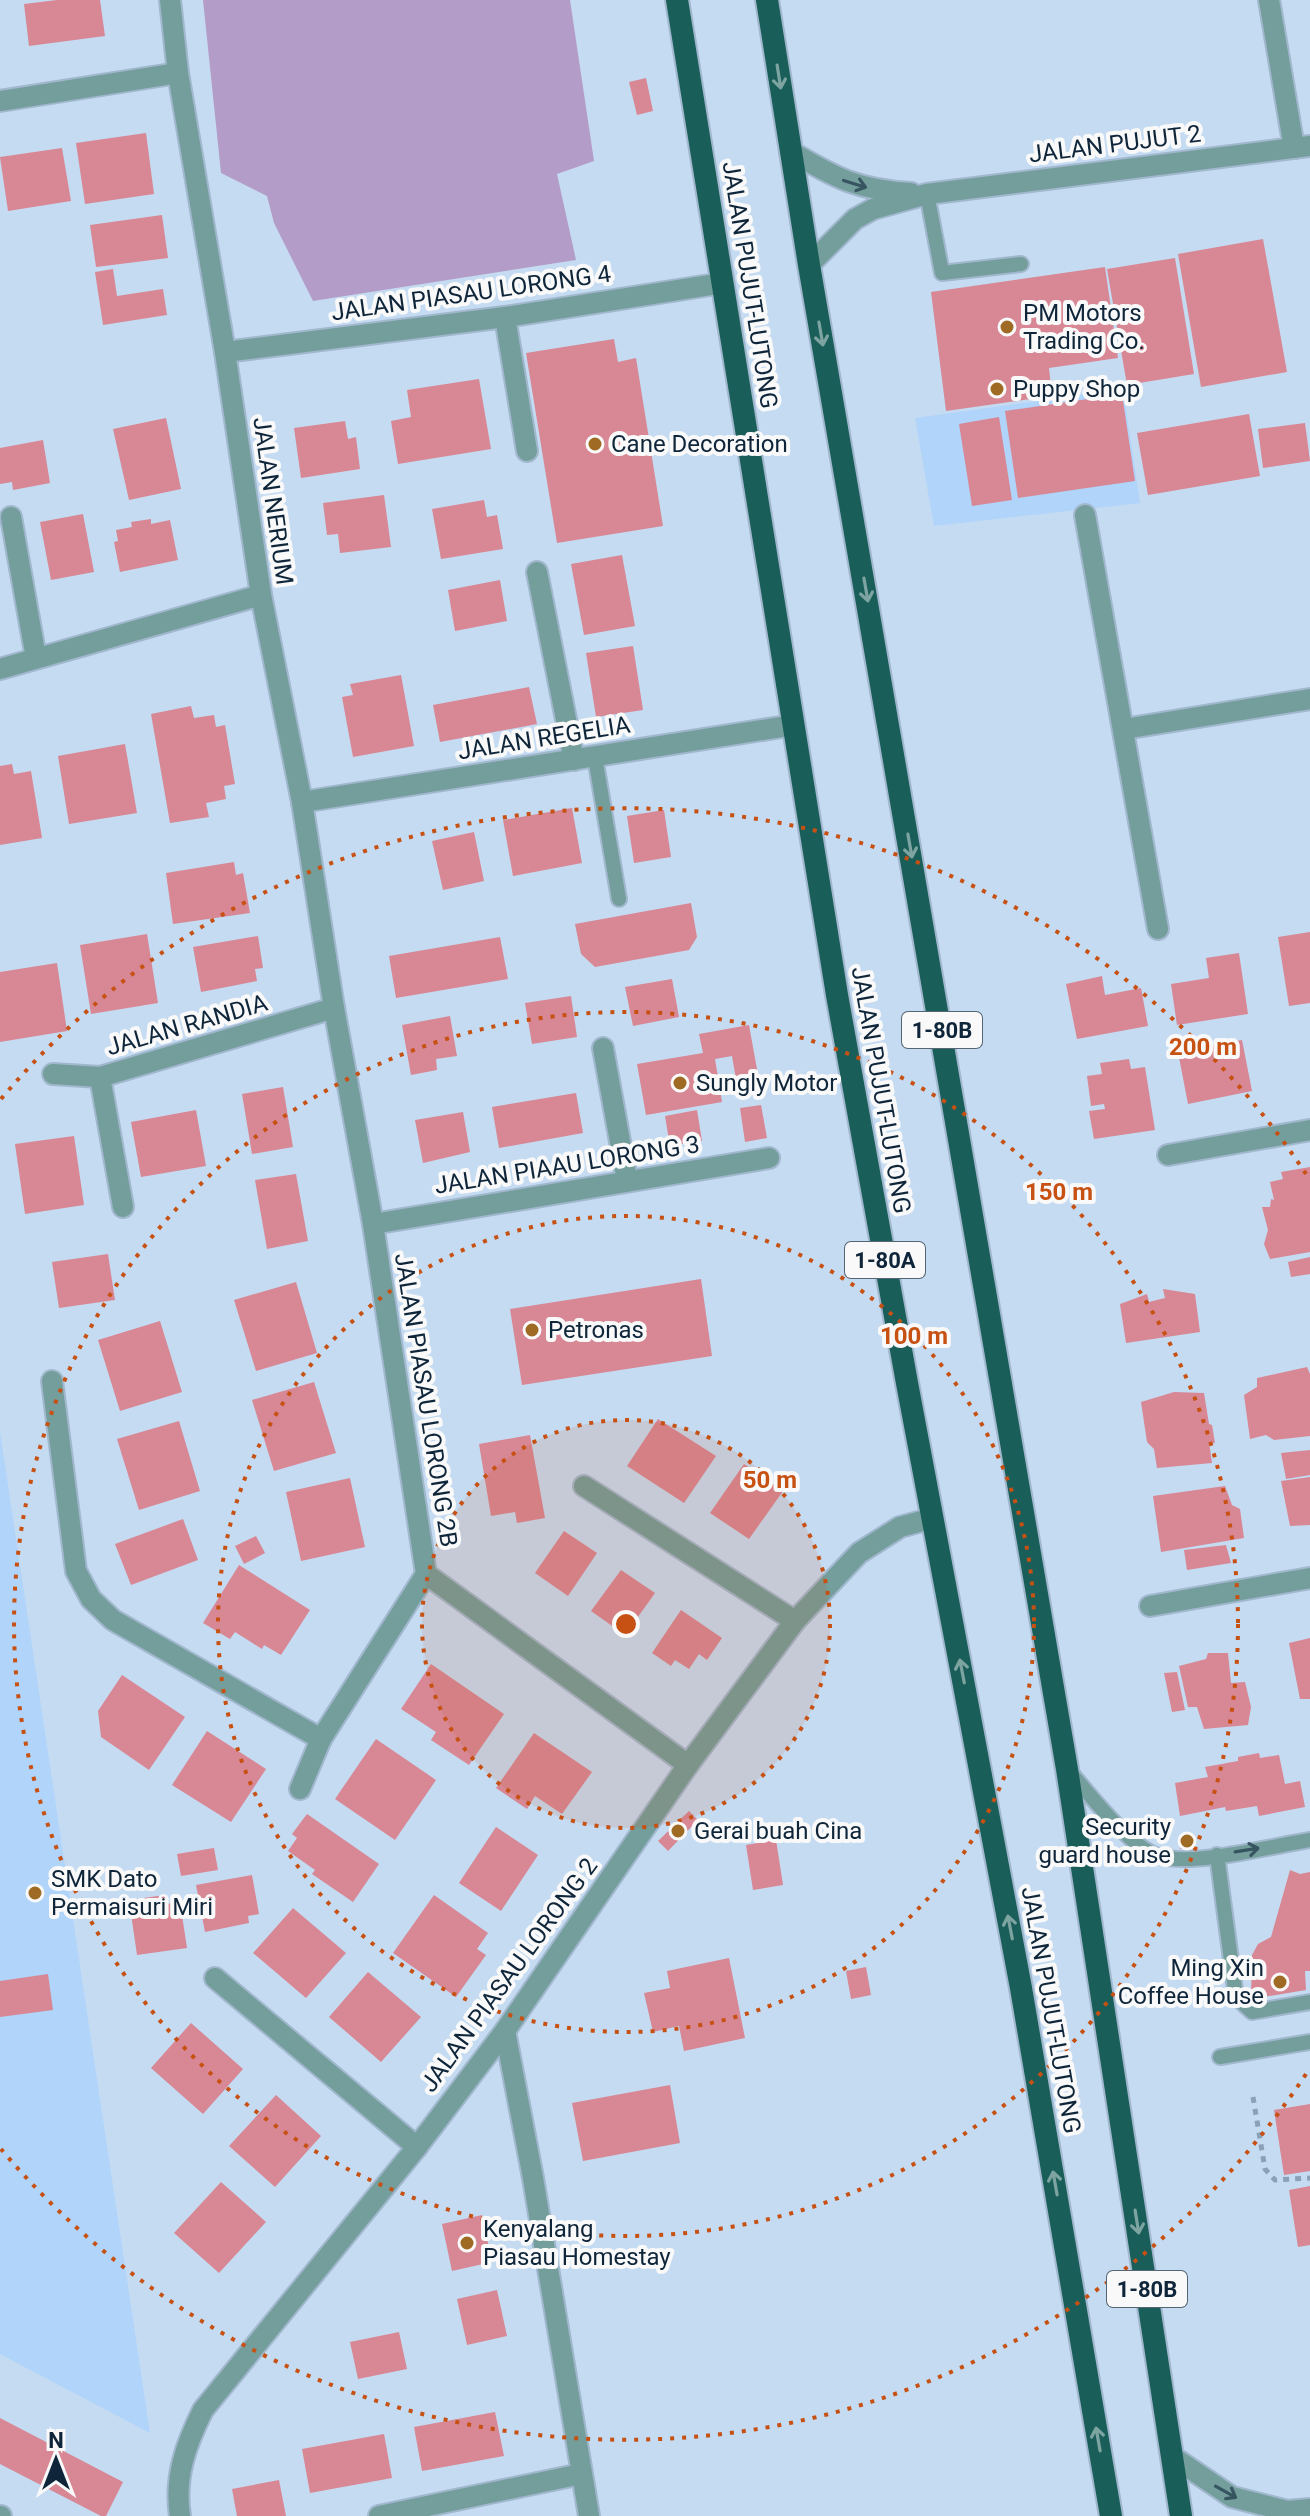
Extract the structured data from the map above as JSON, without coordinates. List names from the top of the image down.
{
  "streets": {
    "highway": ["JALAN PUJUT-LUTONG", "1-80B", "1-80A"],
    "street": [
      "JALAN PUJUT 2",
      "JALAN PIASAU LORONG 4",
      "JALAN NERIUM",
      "JALAN REGELIA",
      "JALAN RANDIA",
      "JALAN PIAAU LORONG 3",
      "JALAN PIASAU LORONG 2B",
      "JALAN PIASAU LORONG 2"
    ]
  },
  "crossings": [
    ["JALAN PUJUT 2", "JALAN PUJUT-LUTONG"],
    ["JALAN PUJUT-LUTONG", "JALAN PIASAU LORONG 4"],
    ["JALAN PUJUT-LUTONG", "JALAN REGELIA"],
    ["JALAN PUJUT-LUTONG", "JALAN PIASAU LORONG 2"],
    ["JALAN PIASAU LORONG 4", "JALAN NERIUM"],
    ["JALAN NERIUM", "JALAN REGELIA"],
    ["JALAN NERIUM", "JALAN RANDIA"],
    ["JALAN NERIUM", "JALAN PIASAU LORONG 2B"],
    ["JALAN RANDIA", "JALAN PIASAU LORONG 2B"],
    ["JALAN PIAAU LORONG 3", "JALAN PIASAU LORONG 2B"],
    ["JALAN PIASAU LORONG 2B", "JALAN PIASAU LORONG 2"]
  ],
  "places": [
    "PM Motors Trading Co.",
    "Puppy Shop",
    "Cane Decoration",
    "Sungly Motor",
    "Petronas",
    "Gerai buah Cina",
    "Security guard house",
    "SMK Dato Permaisuri Miri",
    "Ming Xin Coffee House",
    "Kenyalang Piasau Homestay"
  ],
  "north": "top",
  "rings": [
    "200 m",
    "150 m",
    "100 m",
    "50 m"
  ]
}
